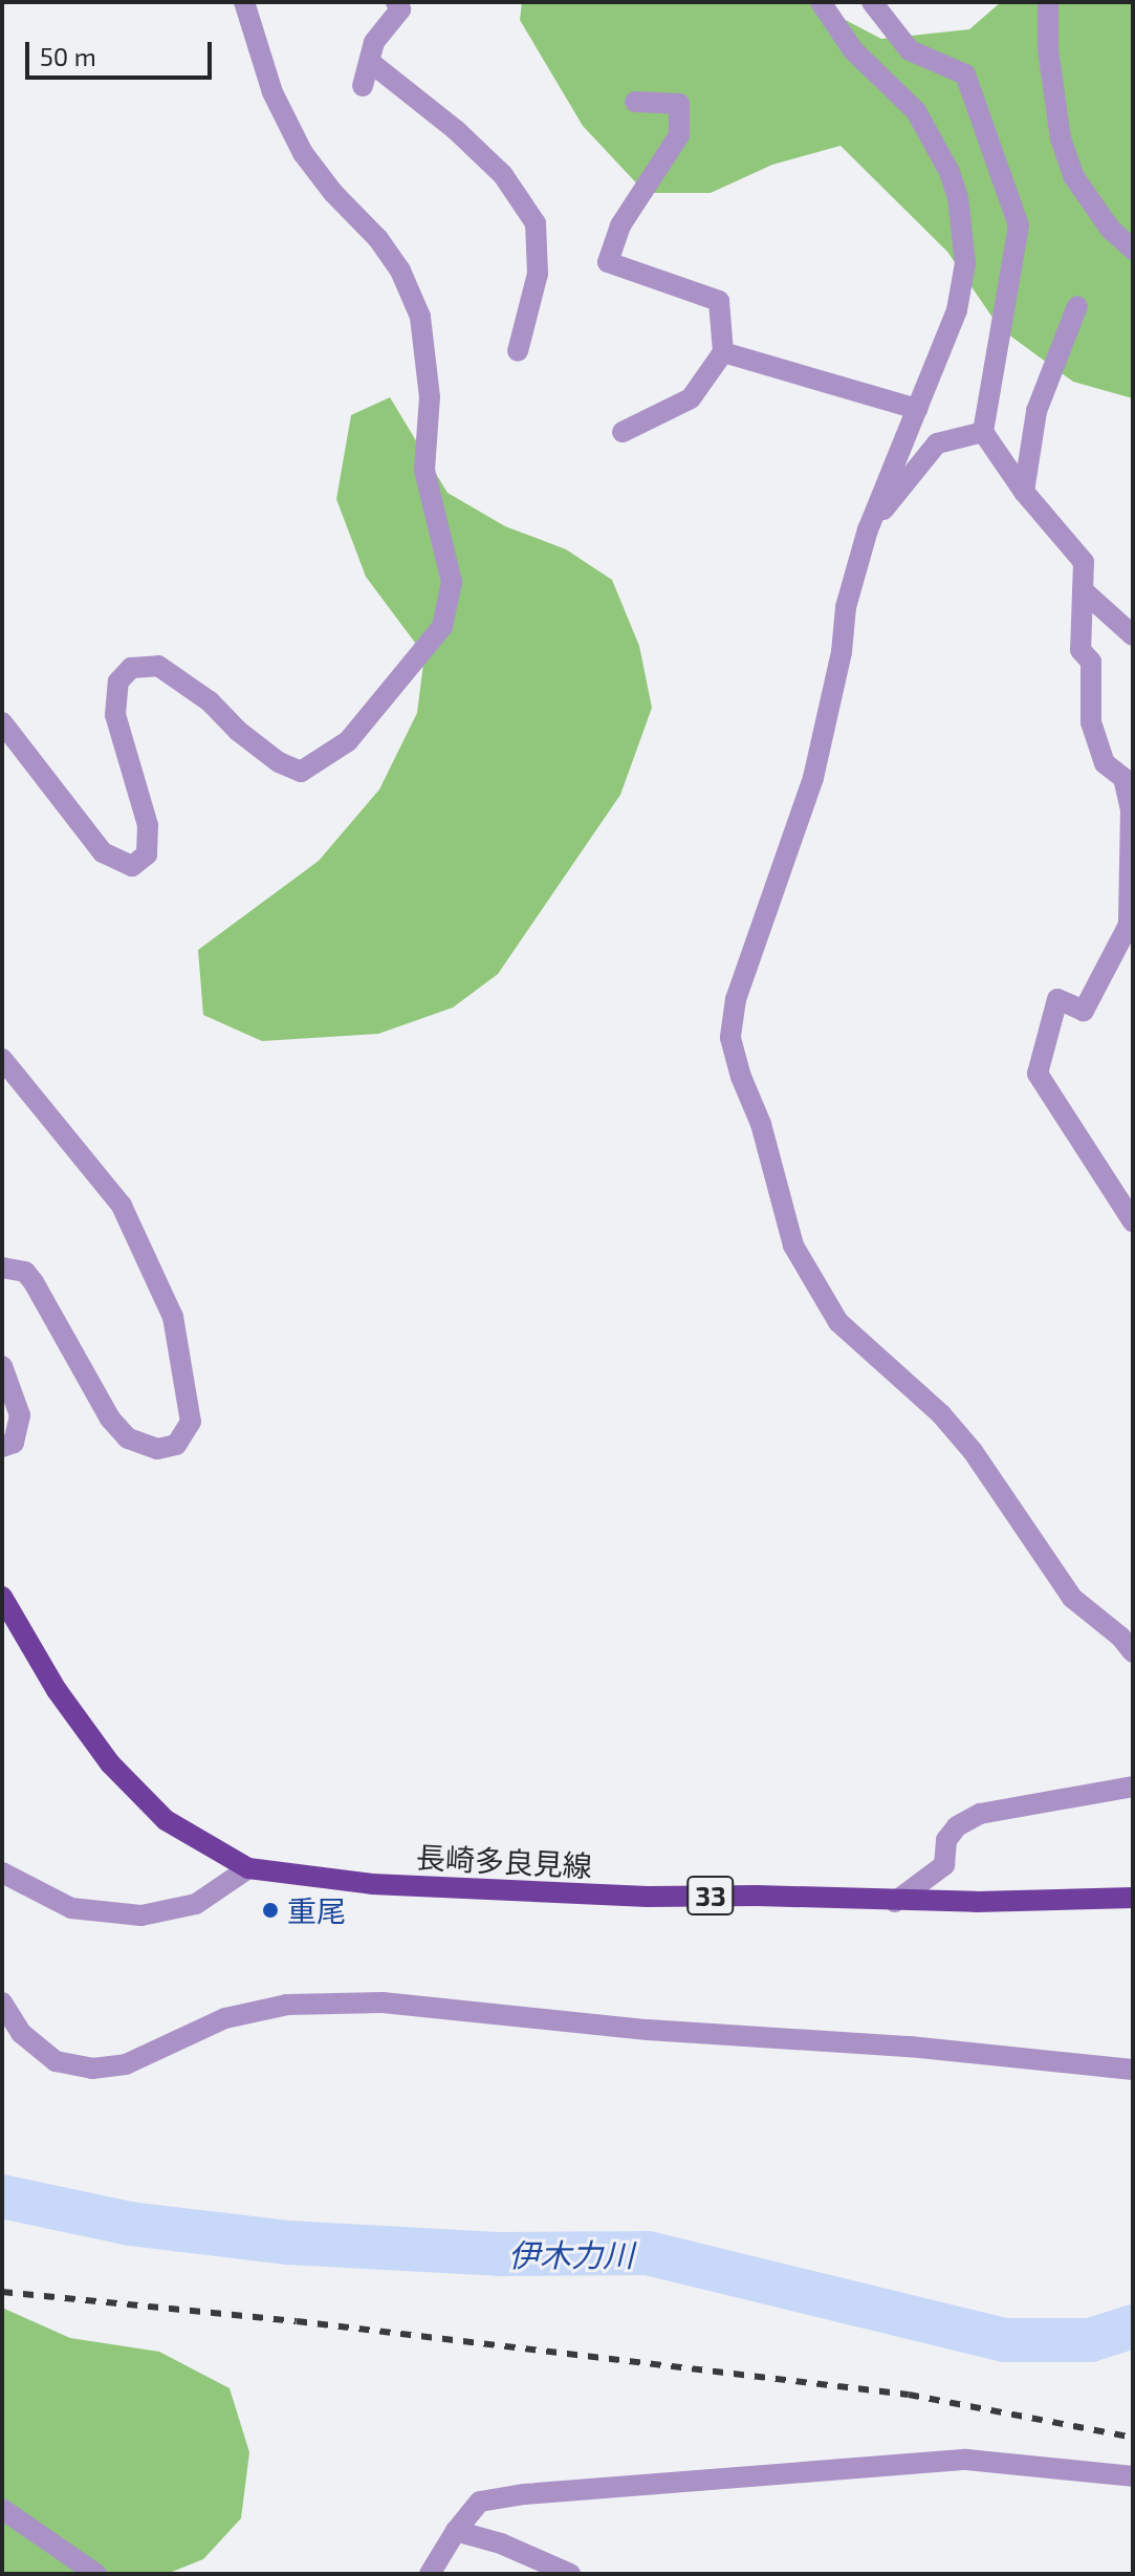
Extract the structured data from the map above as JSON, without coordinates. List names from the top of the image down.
{
  "streets": {
    "main road": ["長崎多良見線", "33"]
  },
  "water": ["伊木力川"],
  "places": ["重尾"],
  "scale_bar": "50 m"
}
